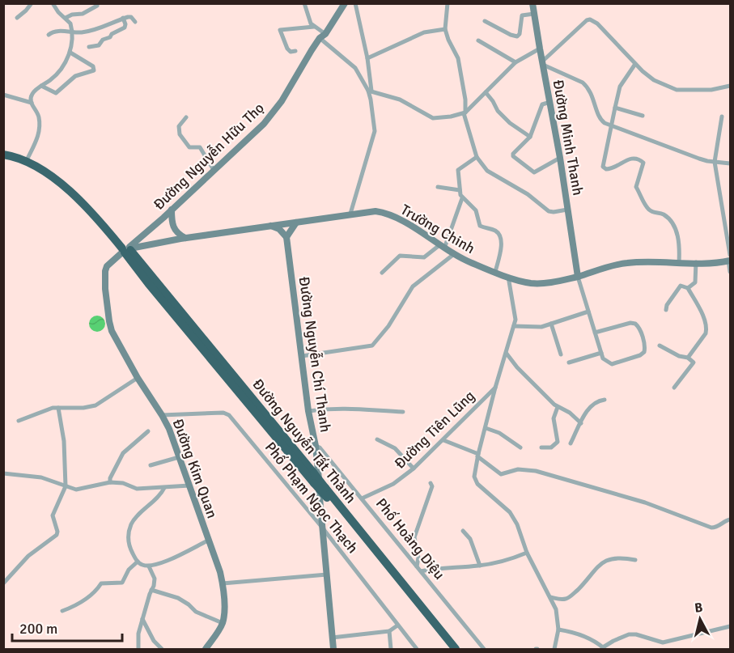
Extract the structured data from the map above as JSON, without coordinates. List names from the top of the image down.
{
  "streets": {
    "highway": ["Đường Nguyễn Tất Thành"],
    "main road": [
      "Đường Minh Thanh",
      "Đường Nguyễn Hữu Thọ",
      "Trường Chinh",
      "Đường Nguyễn Chí Thanh",
      "Đường Kim Quan"
    ],
    "street": ["Đường Tiên Lũng", "Phố Phạm Ngọc Thạch", "Phố Hoàng Diệu"]
  },
  "crossings": [
    ["Đường Minh Thanh", "Trường Chinh"],
    ["Đường Nguyễn Hữu Thọ", "Trường Chinh"],
    ["Đường Nguyễn Hữu Thọ", "Đường Nguyễn Tất Thành"],
    ["Đường Nguyễn Hữu Thọ", "Đường Kim Quan"],
    ["Trường Chinh", "Đường Nguyễn Tất Thành"],
    ["Trường Chinh", "Đường Kim Quan"],
    ["Đường Nguyễn Chí Thanh", "Phố Phạm Ngọc Thạch"],
    ["Đường Nguyễn Chí Thanh", "Phố Hoàng Diệu"],
    ["Đường Tiên Lũng", "Phố Hoàng Diệu"],
    ["Đường Nguyễn Tất Thành", "Đường Kim Quan"],
    ["Đường Kim Quan", "Phố Phạm Ngọc Thạch"]
  ],
  "scale_bar": "200 m",
  "north": "top"
}
